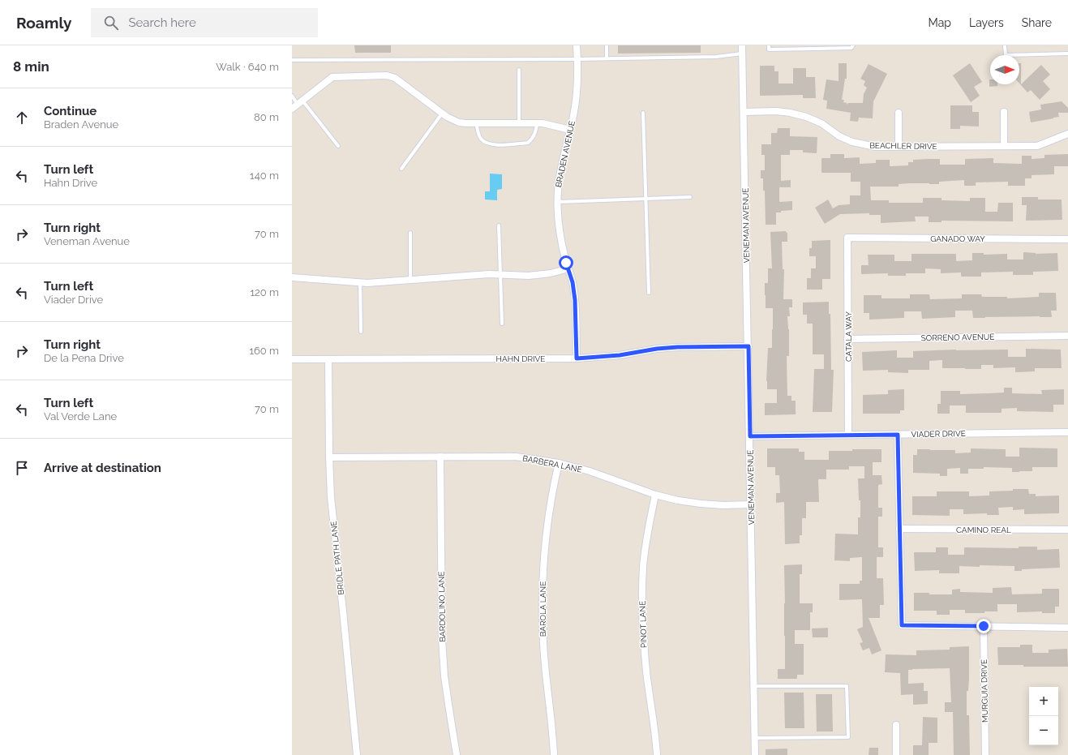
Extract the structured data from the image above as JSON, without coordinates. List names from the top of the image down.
{
  "streets": {
    "street": [
      "BEACHLER DRIVE",
      "BRADEN AVENUE",
      "VENEMAN AVENUE",
      "GANADO WAY",
      "CATALA WAY",
      "SORRENO AVENUE",
      "HAHN DRIVE",
      "VIADER DRIVE",
      "BARBERA LANE",
      "CAMINO REAL",
      "BRIDLE PATH LANE",
      "BARDOLINO LANE",
      "BAROLA LANE",
      "PINOT LANE",
      "MURGUIA DRIVE"
    ]
  },
  "crossings": [
    ["BEACHLER DRIVE", "VENEMAN AVENUE"],
    ["BRADEN AVENUE", "HAHN DRIVE"],
    ["VENEMAN AVENUE", "HAHN DRIVE"],
    ["VENEMAN AVENUE", "VIADER DRIVE"],
    ["VENEMAN AVENUE", "BARBERA LANE"],
    ["GANADO WAY", "CATALA WAY"],
    ["CATALA WAY", "SORRENO AVENUE"],
    ["CATALA WAY", "VIADER DRIVE"],
    ["HAHN DRIVE", "BRIDLE PATH LANE"],
    ["BARBERA LANE", "BRIDLE PATH LANE"],
    ["BARBERA LANE", "BARDOLINO LANE"],
    ["BARBERA LANE", "BAROLA LANE"],
    ["BARBERA LANE", "PINOT LANE"]
  ],
  "north": "right",
  "page": {
    "header": "Roamly",
    "search": "Search here",
    "nav": ["Map", "Layers", "Share"],
    "heading": ["8 min", "Walk · 640 m"],
    "list": [
      ["Continue", "Braden Avenue", "80 m"],
      ["Turn left", "Hahn Drive", "140 m"],
      ["Turn right", "Veneman Avenue", "70 m"],
      ["Turn left", "Viader Drive", "120 m"],
      ["Turn right", "De la Pena Drive", "160 m"],
      ["Turn left", "Val Verde Lane", "70 m"],
      "Arrive at destination"
    ],
    "map_buttons": ["+", "−"]
  }
}
